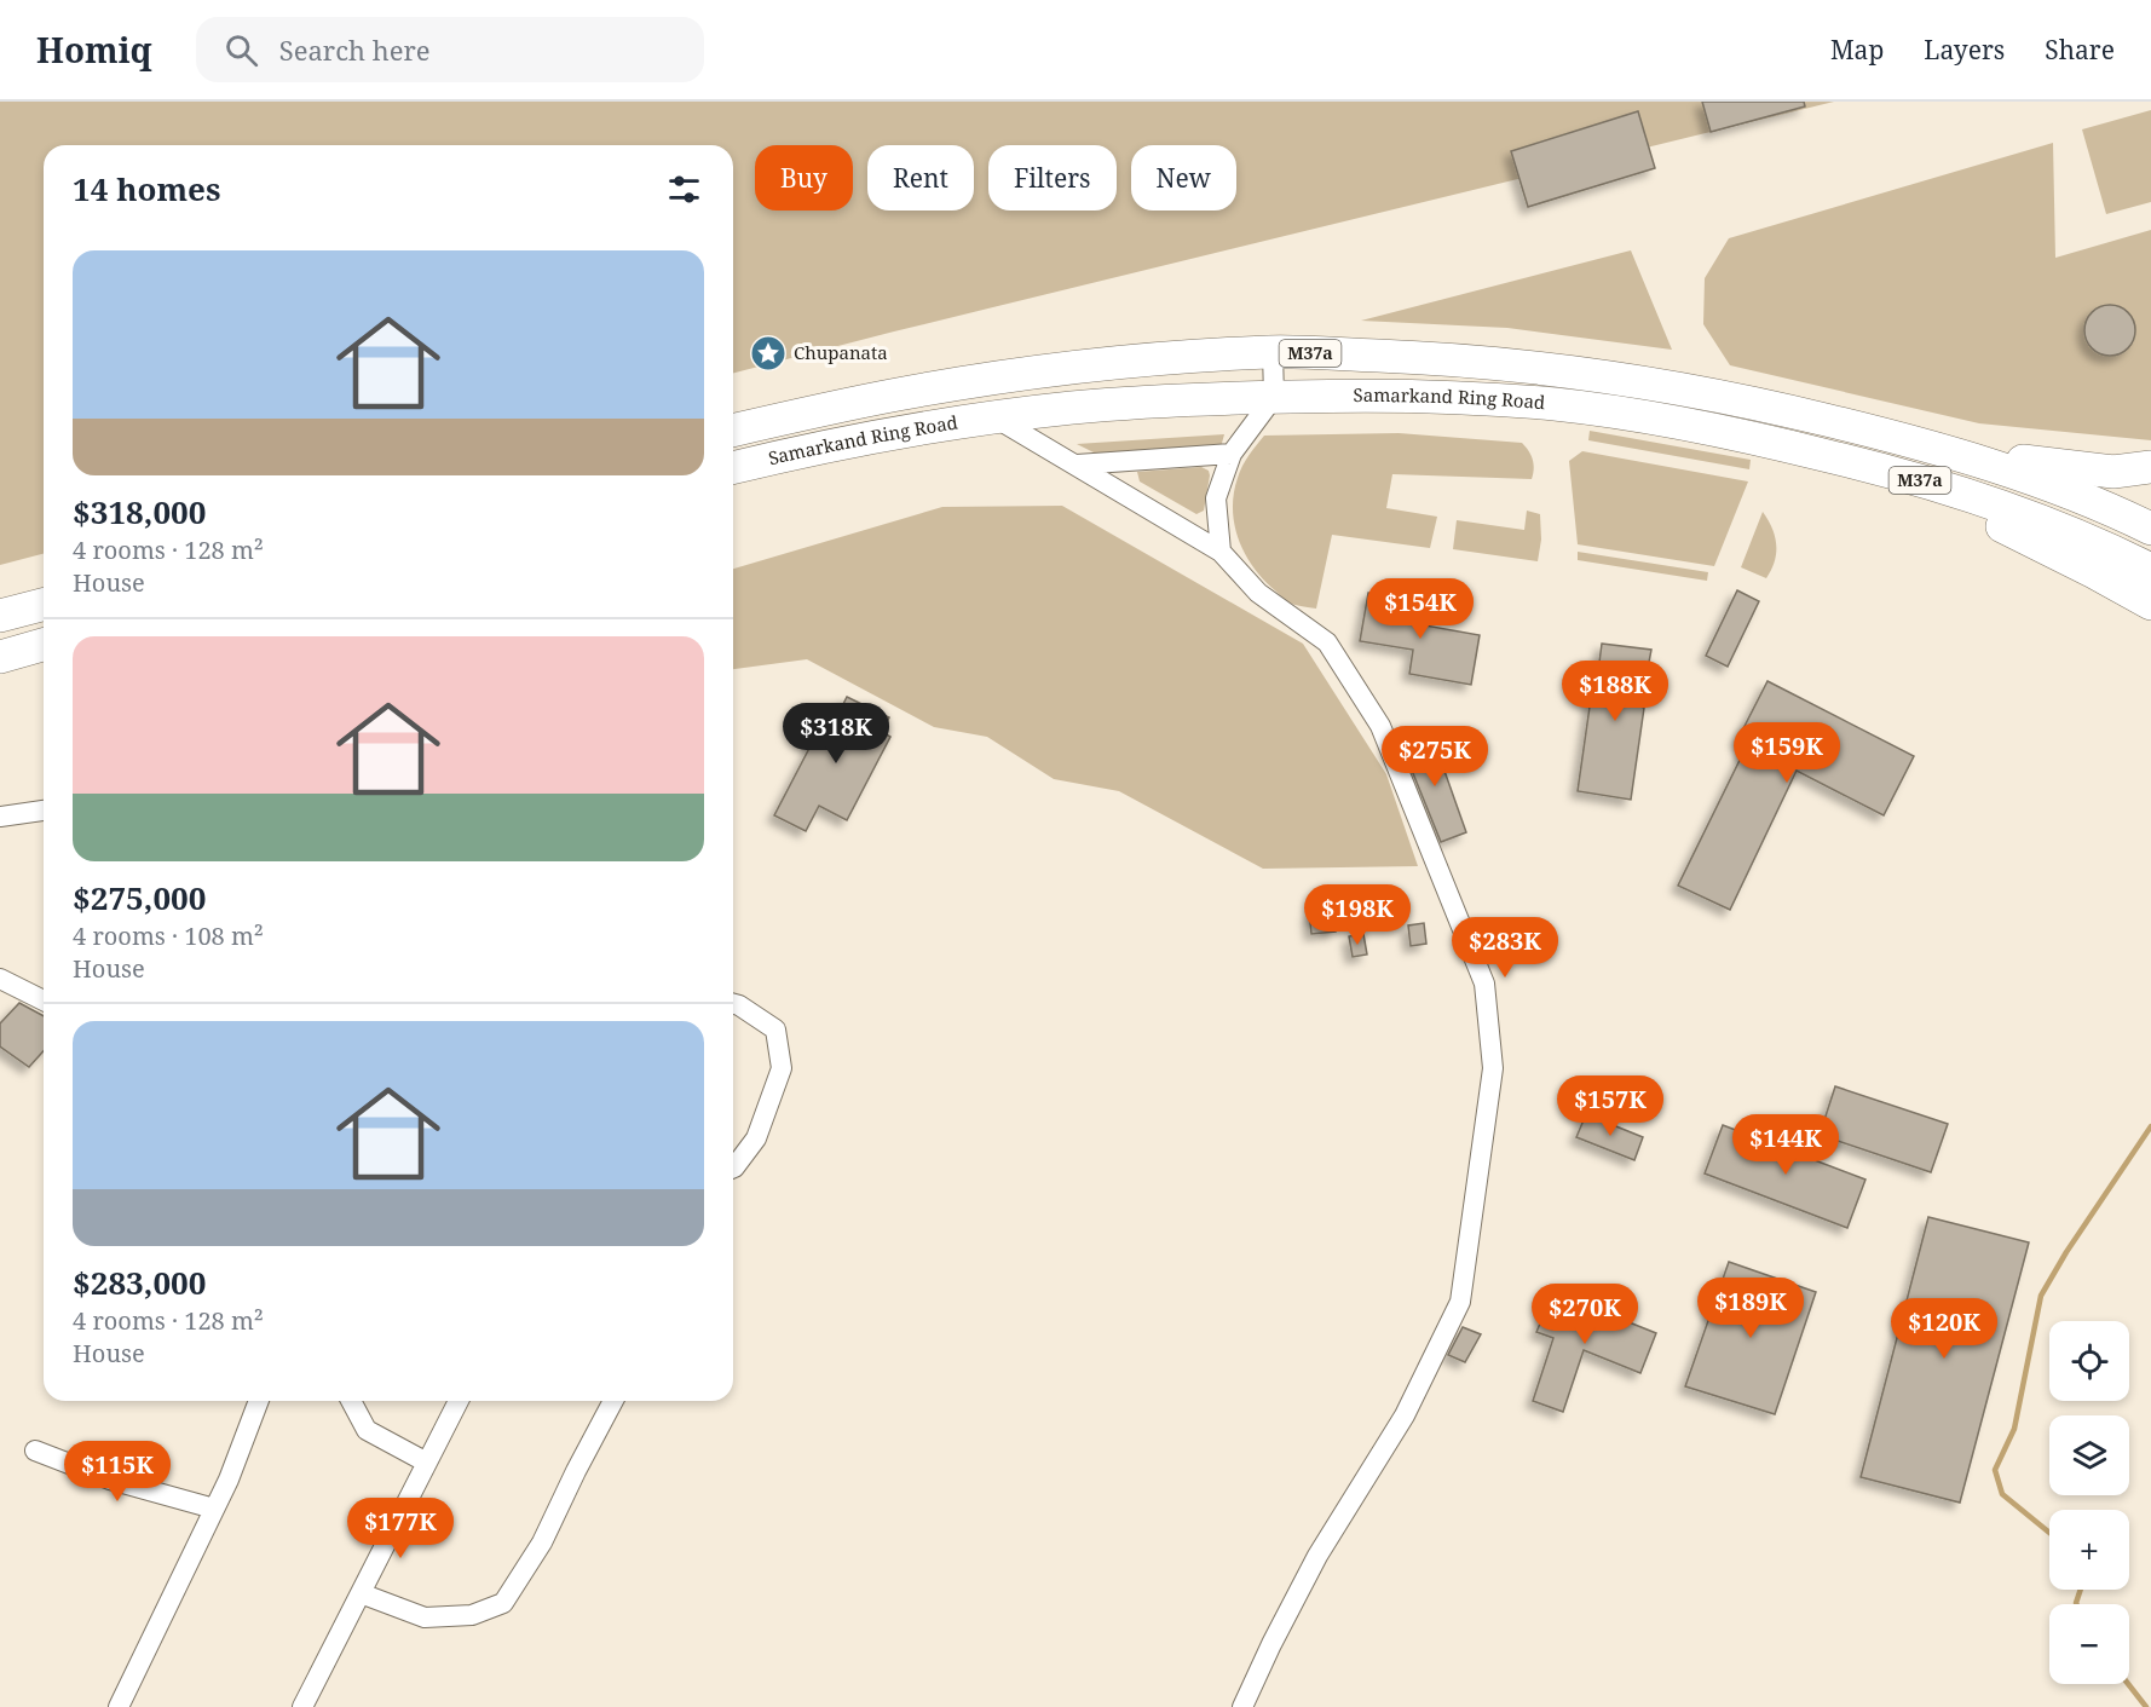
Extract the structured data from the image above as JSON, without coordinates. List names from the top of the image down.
{
  "streets": {
    "highway": ["M37a", "Samarkand Ring Road"]
  },
  "crossings": [
    ["M37a", "Samarkand Ring Road"]
  ],
  "places": {
    "place": ["Chupanata"]
  },
  "page": {
    "header": "Homiq",
    "search": "Search here",
    "nav": ["Map", "Layers", "Share"],
    "chip": [
      "Buy",
      "Rent",
      "Filters",
      "New"
    ],
    "heading": "14 homes",
    "list": [
      {
        "name": "$318,000",
        "note": "4 rooms · 128 m² · House"
      },
      {
        "name": "$275,000",
        "note": "4 rooms · 108 m² · House"
      },
      {
        "name": "$283,000",
        "note": "4 rooms · 128 m² · House"
      }
    ],
    "price": [
      "$154K",
      "$188K",
      "$318K",
      "$159K",
      "$275K",
      "$198K",
      "$283K",
      "$157K",
      "$144K",
      "$189K",
      "$270K",
      "$120K",
      "$115K",
      "$177K"
    ],
    "map_buttons": ["+", "−"]
  }
}
